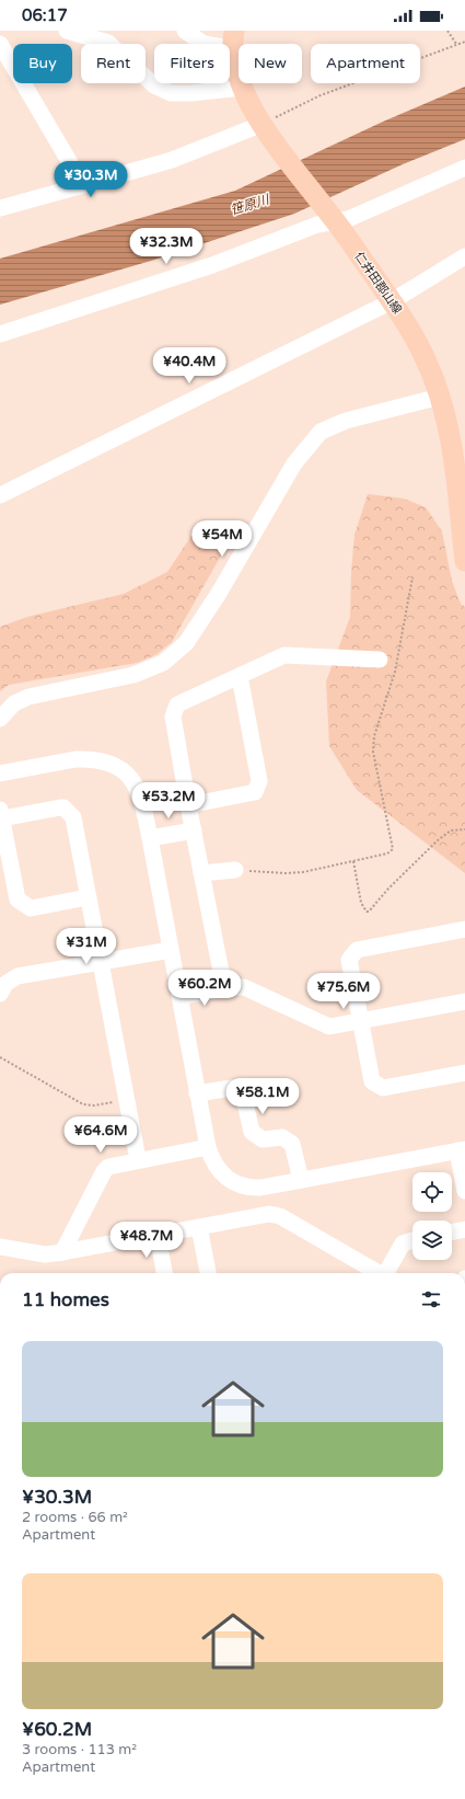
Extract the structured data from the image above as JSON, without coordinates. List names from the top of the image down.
{
  "streets": {
    "main road": ["仁井田郡山線"]
  },
  "water": ["笹原川"],
  "page": {
    "status": "06:17",
    "chip": [
      "Buy",
      "Rent",
      "Filters",
      "New",
      "Apartment"
    ],
    "price": [
      "¥30.3M",
      "¥32.3M",
      "¥40.4M",
      "¥54M",
      "¥53.2M",
      "¥31M",
      "¥60.2M",
      "¥75.6M",
      "¥58.1M",
      "¥64.6M",
      "¥48.7M"
    ],
    "heading": "11 homes",
    "list": [
      {
        "name": "¥30.3M",
        "note": "2 rooms · 66 m² · Apartment"
      },
      {
        "name": "¥60.2M",
        "note": "3 rooms · 113 m² · Apartment"
      }
    ]
  }
}
